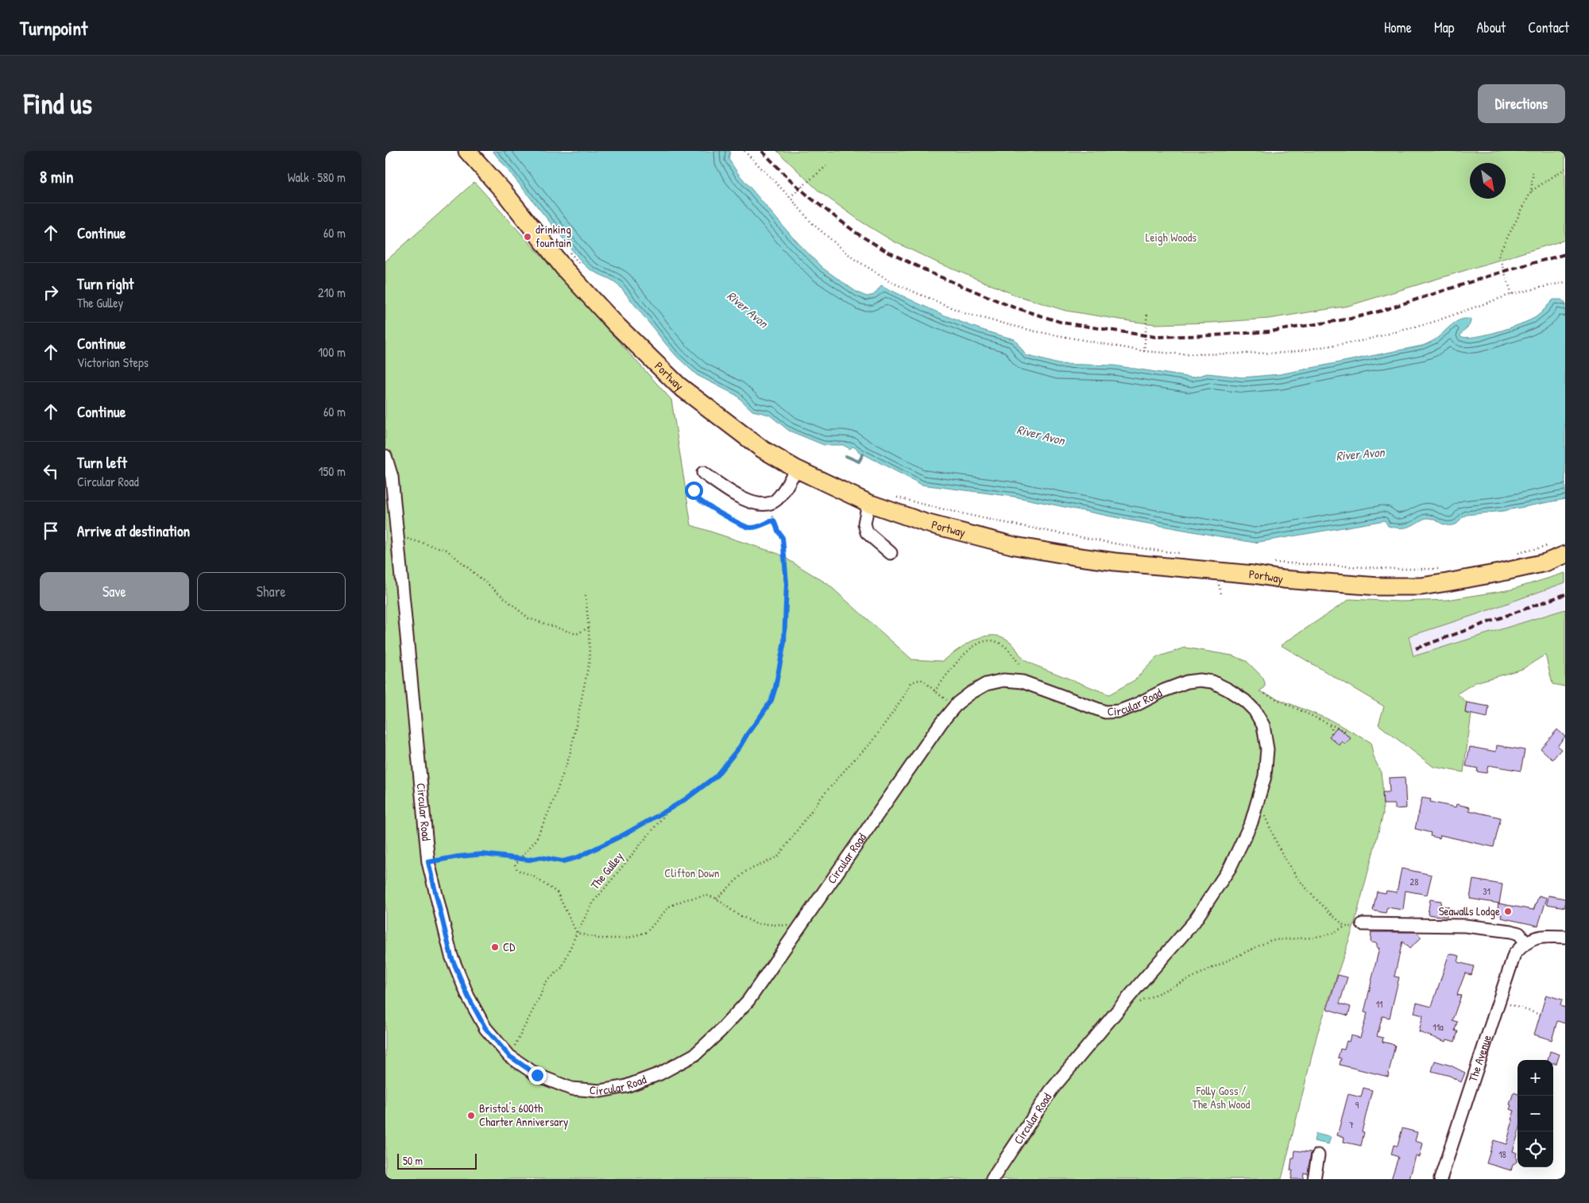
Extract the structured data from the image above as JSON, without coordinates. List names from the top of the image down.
{
  "streets": {
    "highway": ["Portway"],
    "street": ["Circular Road", "The Avenue"],
    "path": ["The Gulley"]
  },
  "water": ["River Avon"],
  "parks": ["Leigh Woods", "Clifton Down", "Folly Goss / The Ash Wood"],
  "places": [
    "drinking fountain",
    "Seawalls Lodge",
    "CD",
    "Bristol's 600th Charter Anniversary"
  ],
  "house_numbers": [
    "28",
    "31",
    "11",
    "11a",
    "9",
    "7",
    "18"
  ],
  "scale_bar": "50 m",
  "north": "bottom right",
  "page": {
    "header": "Turnpoint",
    "nav": [
      "Home",
      "Map",
      "About",
      "Contact"
    ],
    "buttons": [
      "Directions",
      ["Save", "Share"]
    ],
    "title": "Find us",
    "heading": ["8 min", "Walk · 580 m"],
    "list": [
      ["Continue", "60 m"],
      ["Turn right", "The Gulley", "210 m"],
      ["Continue", "Victorian Steps", "100 m"],
      ["Continue", "60 m"],
      ["Turn left", "Circular Road", "150 m"],
      "Arrive at destination"
    ],
    "map_buttons": ["+", "−"],
    "scale": "50 m"
  }
}
